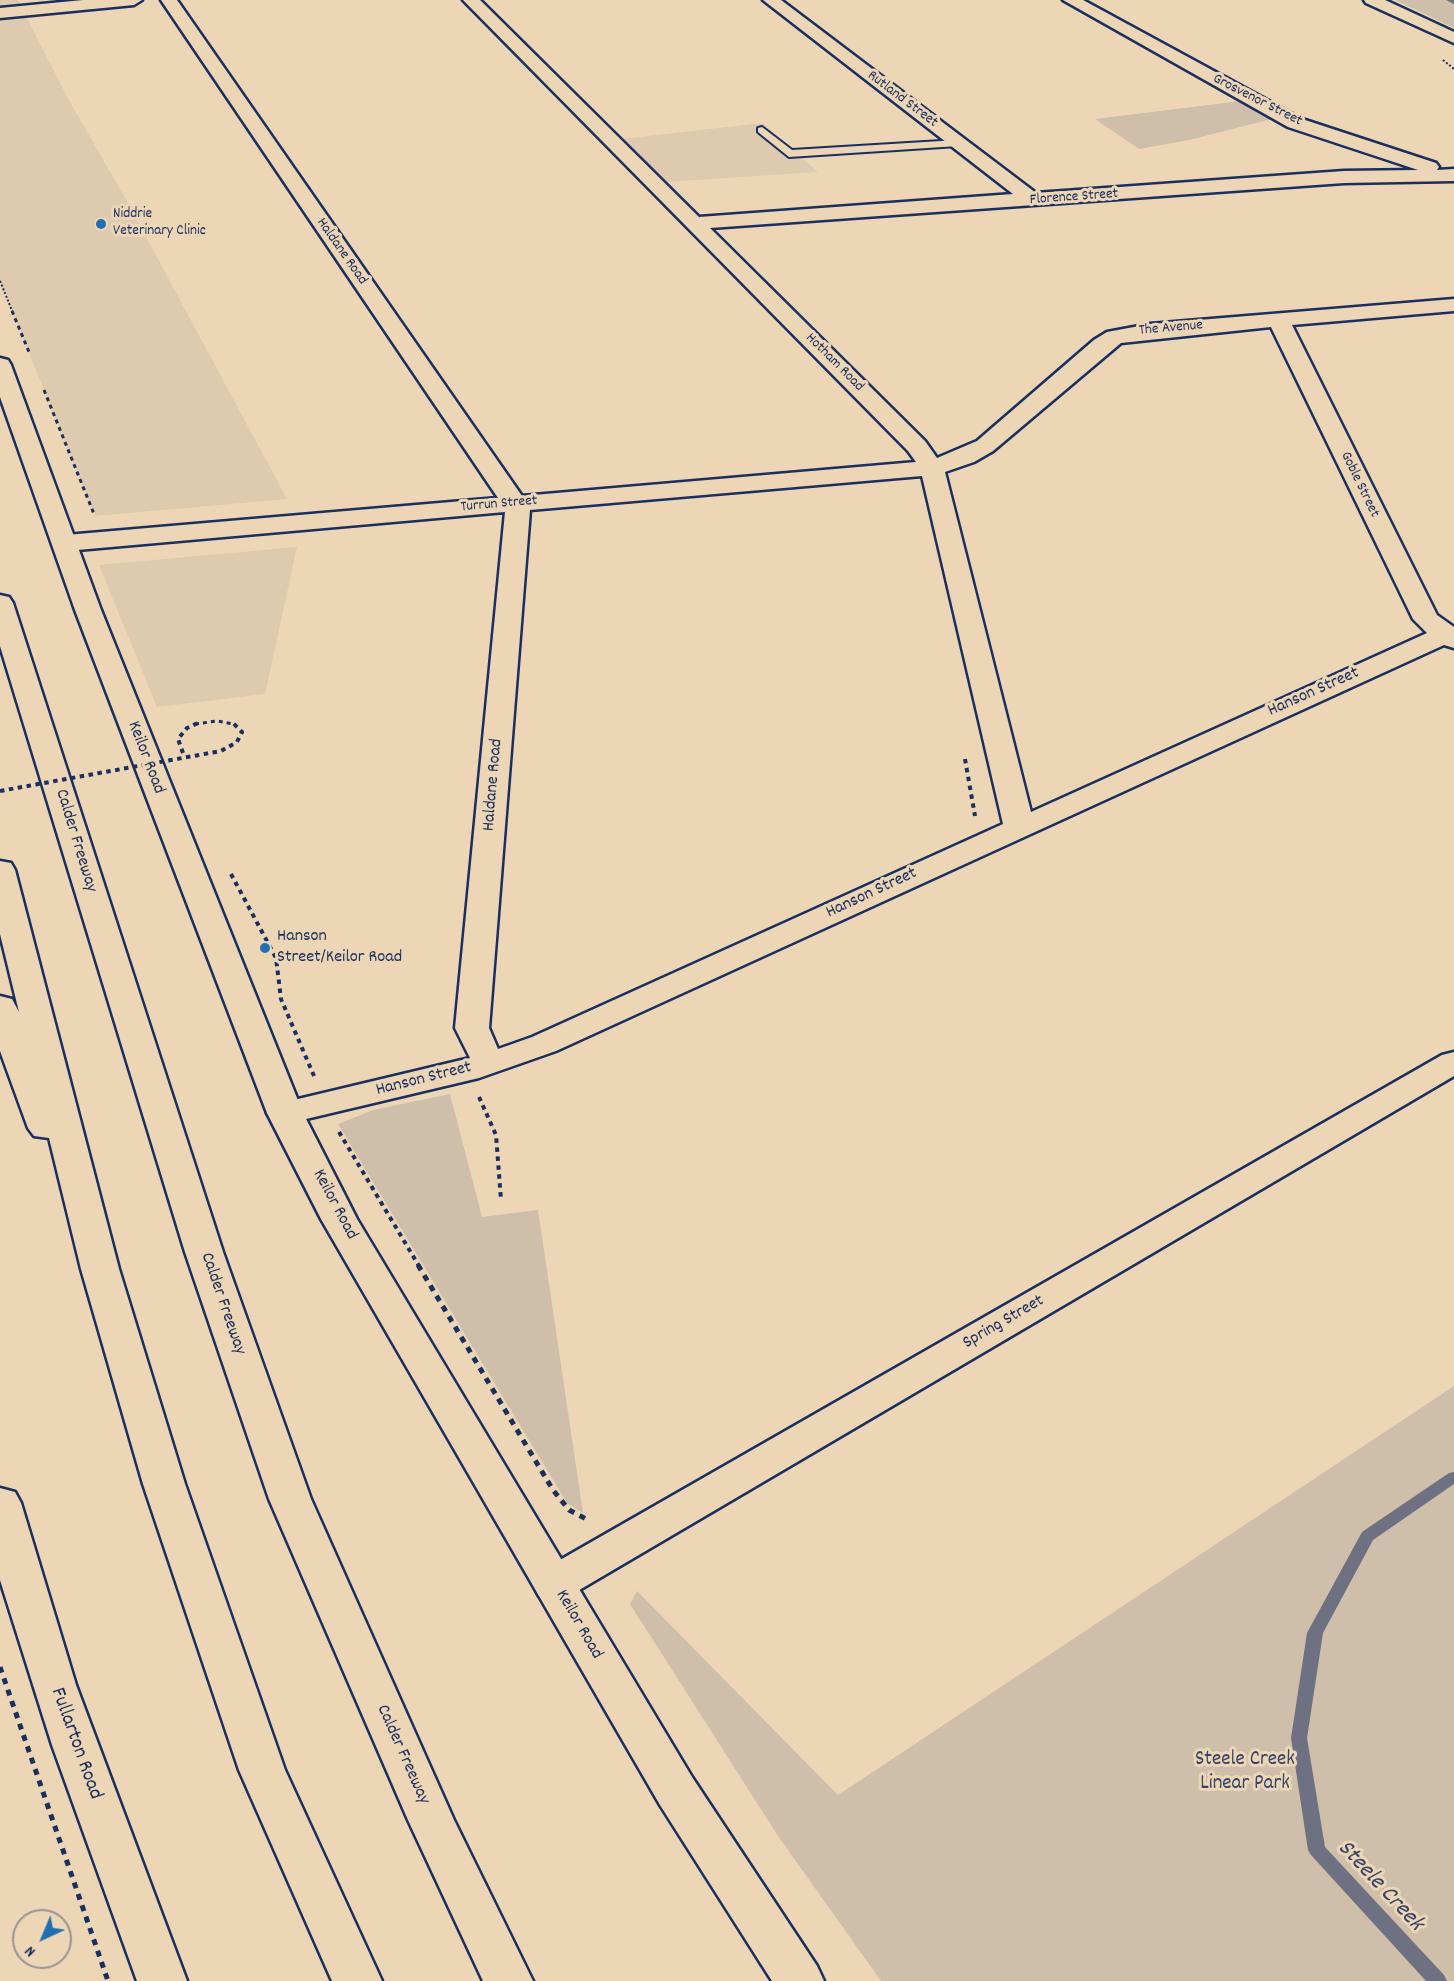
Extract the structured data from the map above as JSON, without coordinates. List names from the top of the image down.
{
  "streets": {
    "main road": [
      "Rutland Street",
      "Grosvenor Street",
      "Florence Street",
      "Haldane Road",
      "The Avenue",
      "Hotham Road",
      "Goble Street",
      "Turrun Street",
      "Hanson Street",
      "Keilor Road",
      "Calder Freeway",
      "Spring Street",
      "Fullarton Road"
    ]
  },
  "crossings": [
    ["Rutland Street", "Florence Street"],
    ["Grosvenor Street", "Florence Street"],
    ["Florence Street", "Hotham Road"],
    ["Haldane Road", "Turrun Street"],
    ["Haldane Road", "Hanson Street"],
    ["The Avenue", "Hotham Road"],
    ["The Avenue", "Goble Street"],
    ["The Avenue", "Turrun Street"],
    ["Hotham Road", "Turrun Street"],
    ["Hotham Road", "Hanson Street"],
    ["Goble Street", "Hanson Street"],
    ["Turrun Street", "Keilor Road"],
    ["Hanson Street", "Keilor Road"],
    ["Keilor Road", "Spring Street"]
  ],
  "water": ["Steele Creek"],
  "parks": ["Steele Creek Linear Park"],
  "places": ["Niddrie Veterinary Clinic", "Hanson Street/Keilor Road"],
  "north": "bottom left"
}
